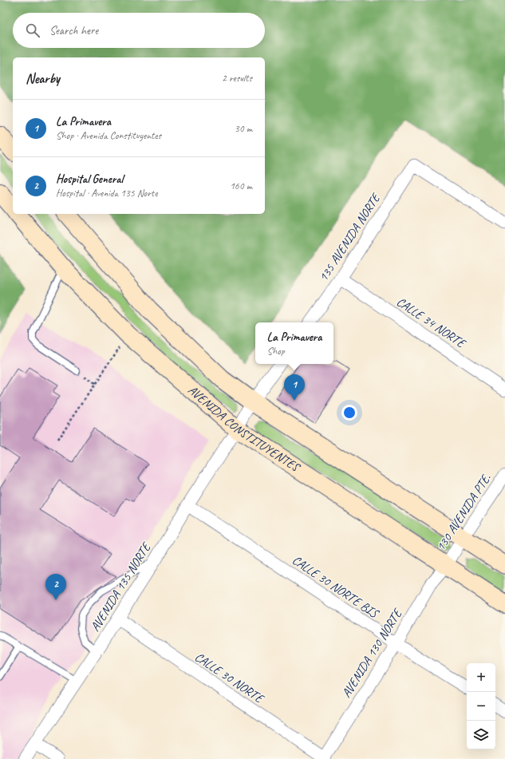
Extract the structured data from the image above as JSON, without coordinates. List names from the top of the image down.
{
  "streets": {
    "main road": ["AVENIDA CONSTITUYENTES"],
    "street": [
      "135 AVENIDA NORTE",
      "CALLE 34 NORTE",
      "130 AVENIDA PTE.",
      "CALLE 30 NORTE BIS",
      "AVENIDA 135 NORTE",
      "AVENIDA 130 NORTE",
      "CALLE 30 NORTE"
    ]
  },
  "crossings": [
    ["135 AVENIDA NORTE", "CALLE 34 NORTE"],
    ["AVENIDA CONSTITUYENTES", "130 AVENIDA PTE."],
    ["AVENIDA CONSTITUYENTES", "AVENIDA 135 NORTE"],
    ["AVENIDA CONSTITUYENTES", "AVENIDA 130 NORTE"],
    ["130 AVENIDA PTE.", "AVENIDA 130 NORTE"],
    ["CALLE 30 NORTE BIS", "AVENIDA 135 NORTE"],
    ["CALLE 30 NORTE BIS", "AVENIDA 130 NORTE"],
    ["AVENIDA 135 NORTE", "CALLE 30 NORTE"],
    ["AVENIDA 130 NORTE", "CALLE 30 NORTE"]
  ],
  "page": {
    "search": "Search here",
    "heading": ["Nearby", "2 results"],
    "list": [
      {
        "mark": "1",
        "name": "La Primavera",
        "note": "Shop · Avenida Constituyentes",
        "value": "30 m"
      },
      {
        "mark": "2",
        "name": "Hospital General",
        "note": "Hospital · Avenida 135 Norte",
        "value": "160 m"
      }
    ],
    "popup": ["La Primavera", "Shop"],
    "pins": ["1", "2"],
    "map_buttons": ["+", "−"]
  }
}
